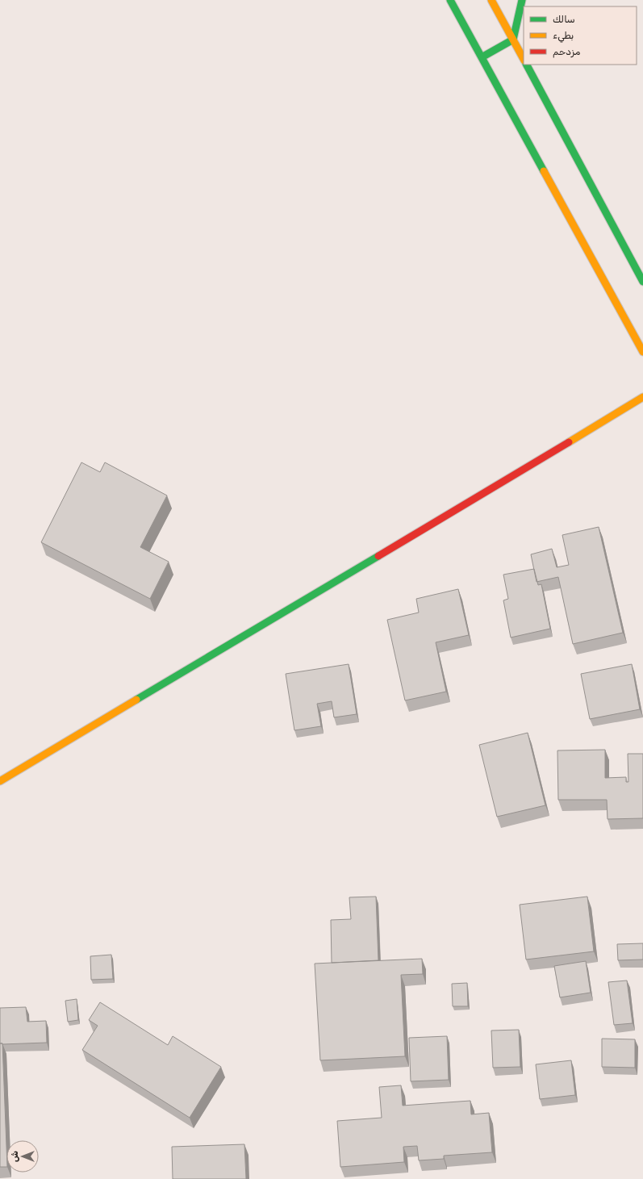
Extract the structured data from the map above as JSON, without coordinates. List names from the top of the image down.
{
  "legend": ["سالك", "بطيء", "مزدحم"],
  "north": "left"
}
